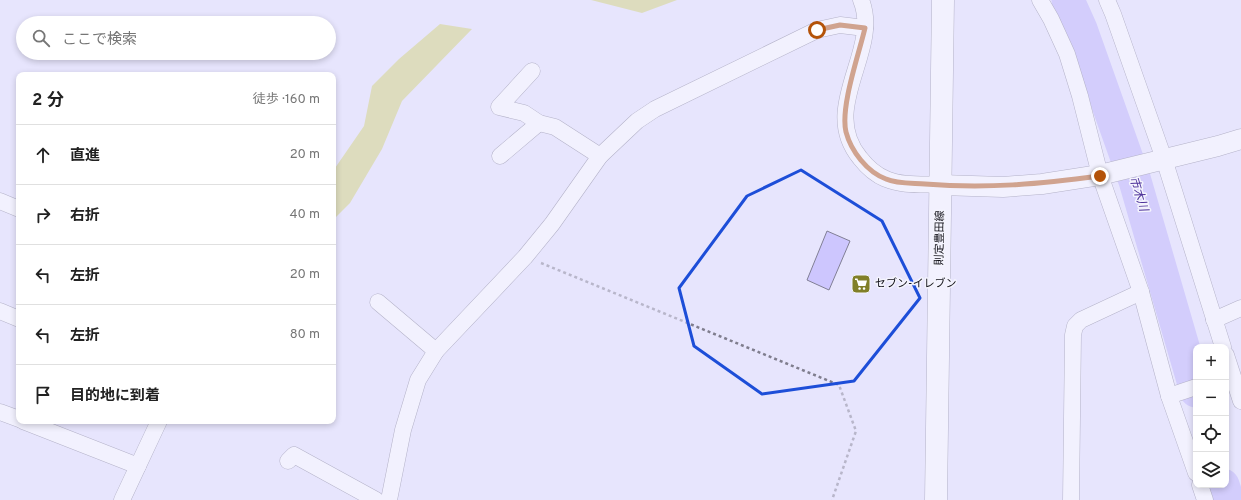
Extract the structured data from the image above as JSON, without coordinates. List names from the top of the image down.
{
  "streets": {
    "main road": ["則定豊田線"]
  },
  "water": ["市木川"],
  "places": {
    "supermarket": ["セブン-イレブン"]
  },
  "page": {
    "search": "ここで検索",
    "heading": ["2 分", "徒歩 · 160 m"],
    "list": [
      ["直進", "20 m"],
      ["右折", "40 m"],
      ["左折", "20 m"],
      ["左折", "80 m"],
      "目的地に到着"
    ],
    "map_buttons": ["+", "−"]
  }
}
